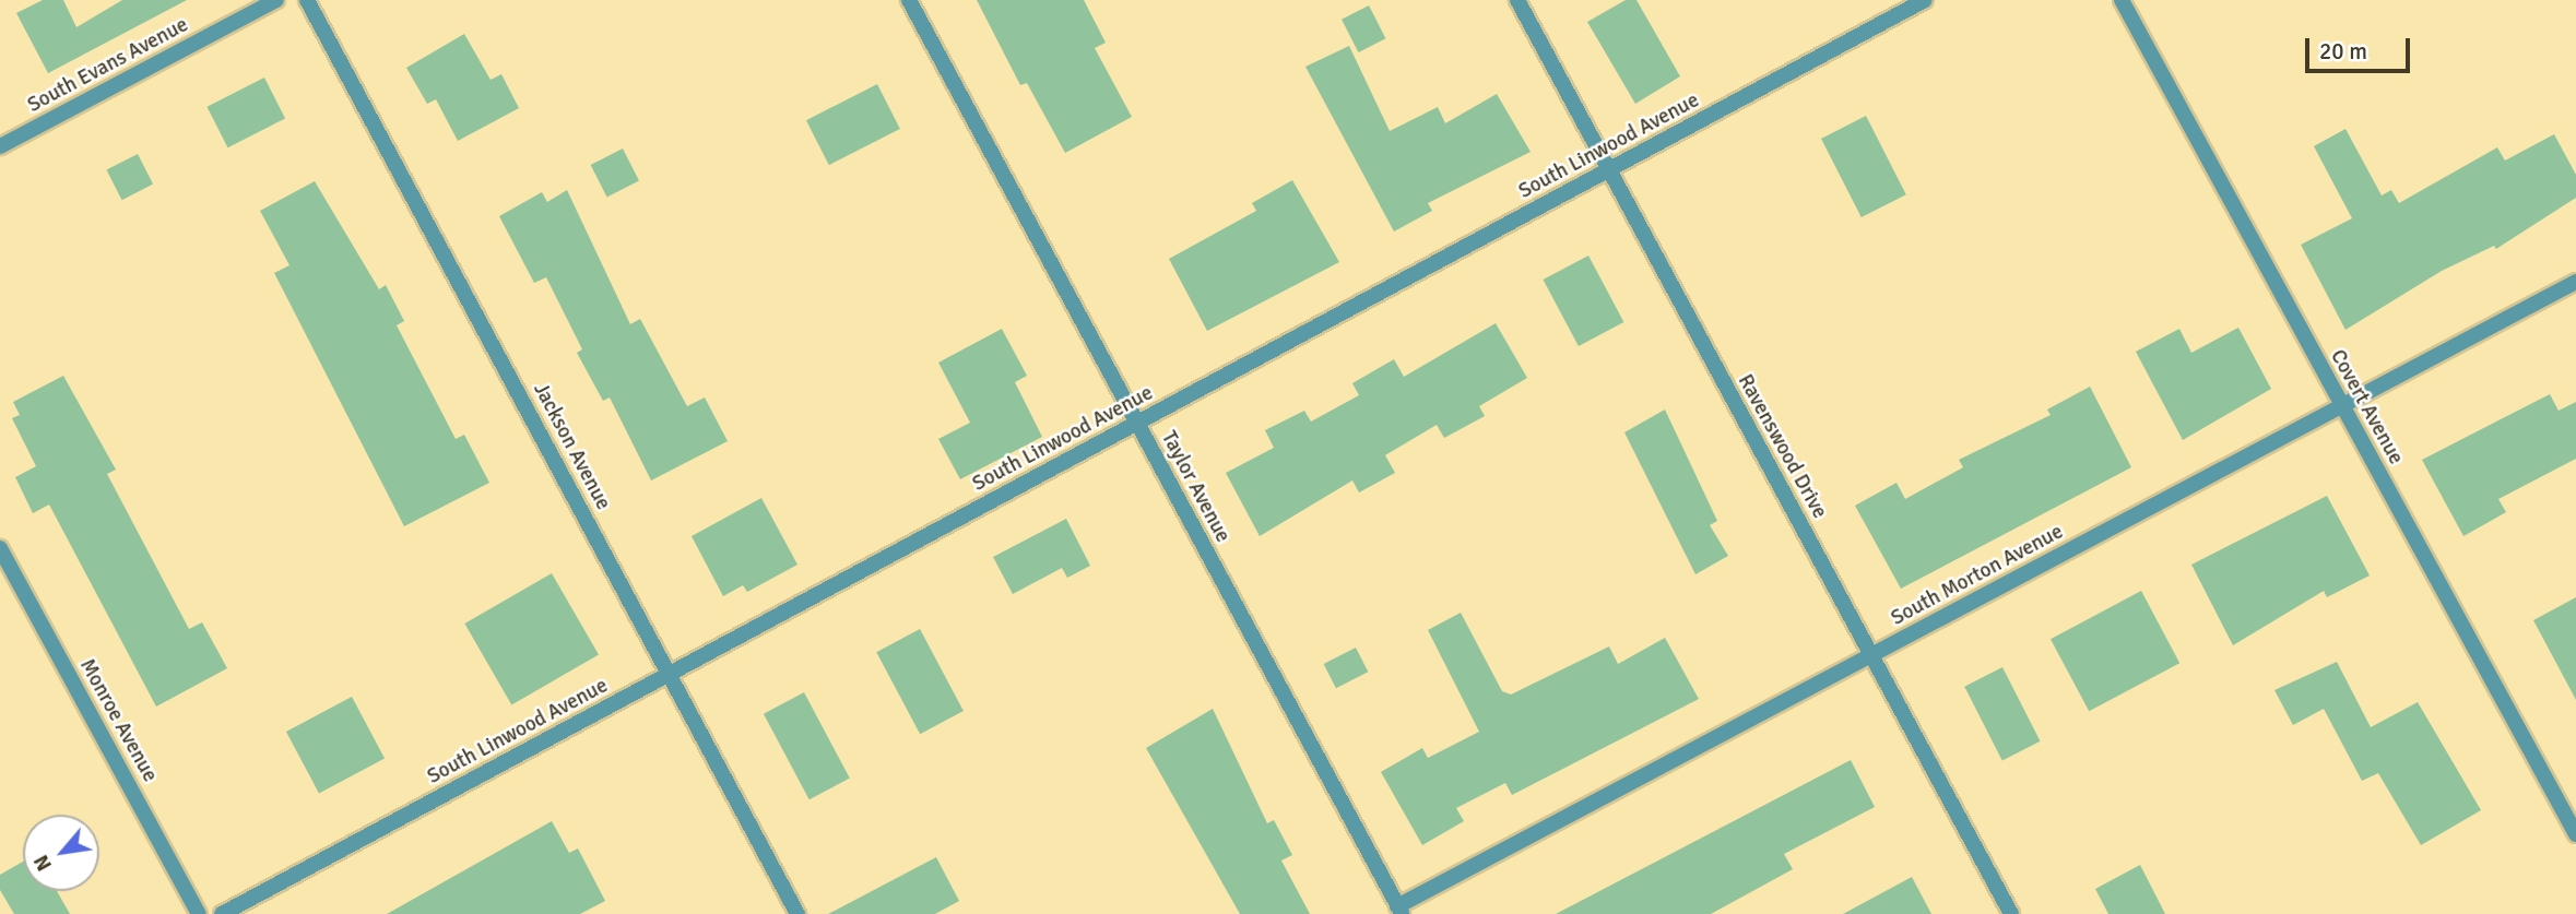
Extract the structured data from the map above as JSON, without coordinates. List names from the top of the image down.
{
  "streets": {
    "street": [
      "South Evans Avenue",
      "South Linwood Avenue",
      "Covert Avenue",
      "Jackson Avenue",
      "Ravenswood Drive",
      "Taylor Avenue",
      "South Morton Avenue",
      "Monroe Avenue"
    ]
  },
  "crossings": [
    ["South Linwood Avenue", "Jackson Avenue"],
    ["South Linwood Avenue", "Ravenswood Drive"],
    ["South Linwood Avenue", "Taylor Avenue"],
    ["Covert Avenue", "South Morton Avenue"],
    ["Ravenswood Drive", "South Morton Avenue"],
    ["Taylor Avenue", "South Morton Avenue"]
  ],
  "scale_bar": "20 m",
  "north": "bottom left"
}
